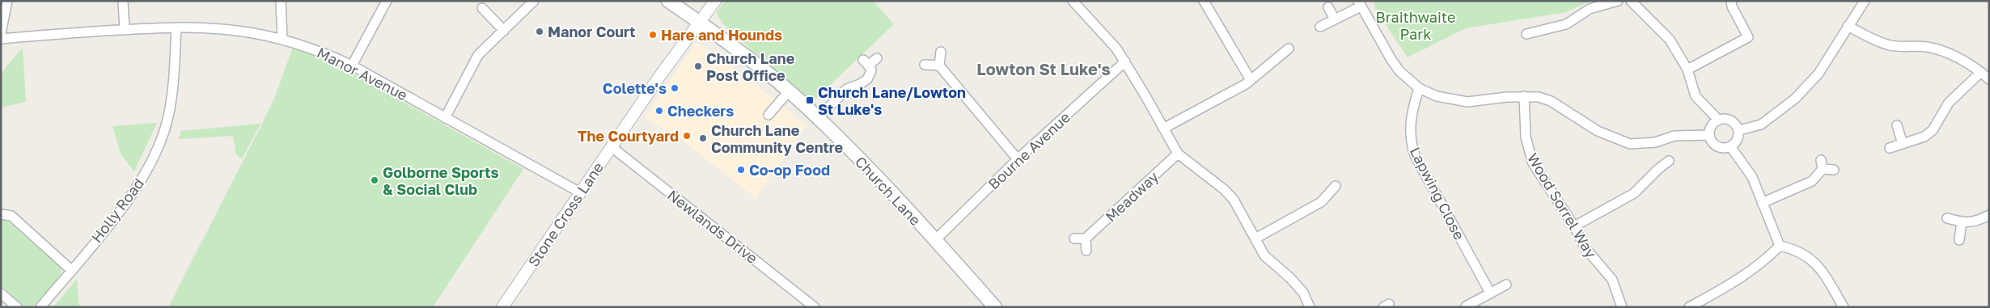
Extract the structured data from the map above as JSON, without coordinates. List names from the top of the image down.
{
  "streets": {
    "main road": ["Church Lane"],
    "street": [
      "Manor Avenue",
      "Bourne Avenue",
      "Lapwing Close",
      "Meadway",
      "Wood Sorrel Way",
      "Holly Road",
      "Stone Cross Lane",
      "Newlands Drive"
    ]
  },
  "crossings": [
    ["Manor Avenue", "Holly Road"],
    ["Manor Avenue", "Stone Cross Lane"],
    ["Bourne Avenue", "Church Lane"],
    ["Church Lane", "Stone Cross Lane"],
    ["Stone Cross Lane", "Newlands Drive"]
  ],
  "districts": ["Lowton St Luke's"],
  "parks": ["Braithwaite Park"],
  "places": {
    "other": [
      "Manor Court",
      "Hare and Hounds",
      "Church Lane Post Office",
      "Colette's",
      "Checkers",
      "The Courtyard",
      "Church Lane Community Centre",
      "Co-op Food",
      "Golborne Sports & Social Club"
    ],
    "transit": ["Church Lane/Lowton St Luke's"]
  }
}
